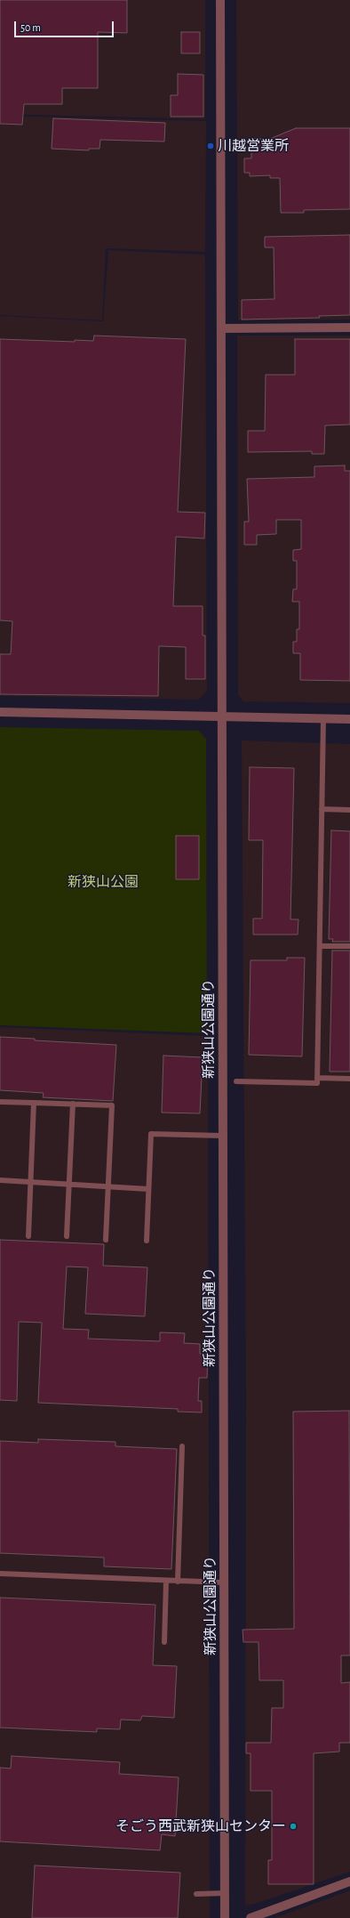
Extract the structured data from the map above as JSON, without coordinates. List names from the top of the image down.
{
  "streets": {
    "street": ["新狭山公園通り"]
  },
  "parks": ["新狭山公園"],
  "places": ["川越営業所", "そごう西武新狭山センター"],
  "scale_bar": "50 m"
}
